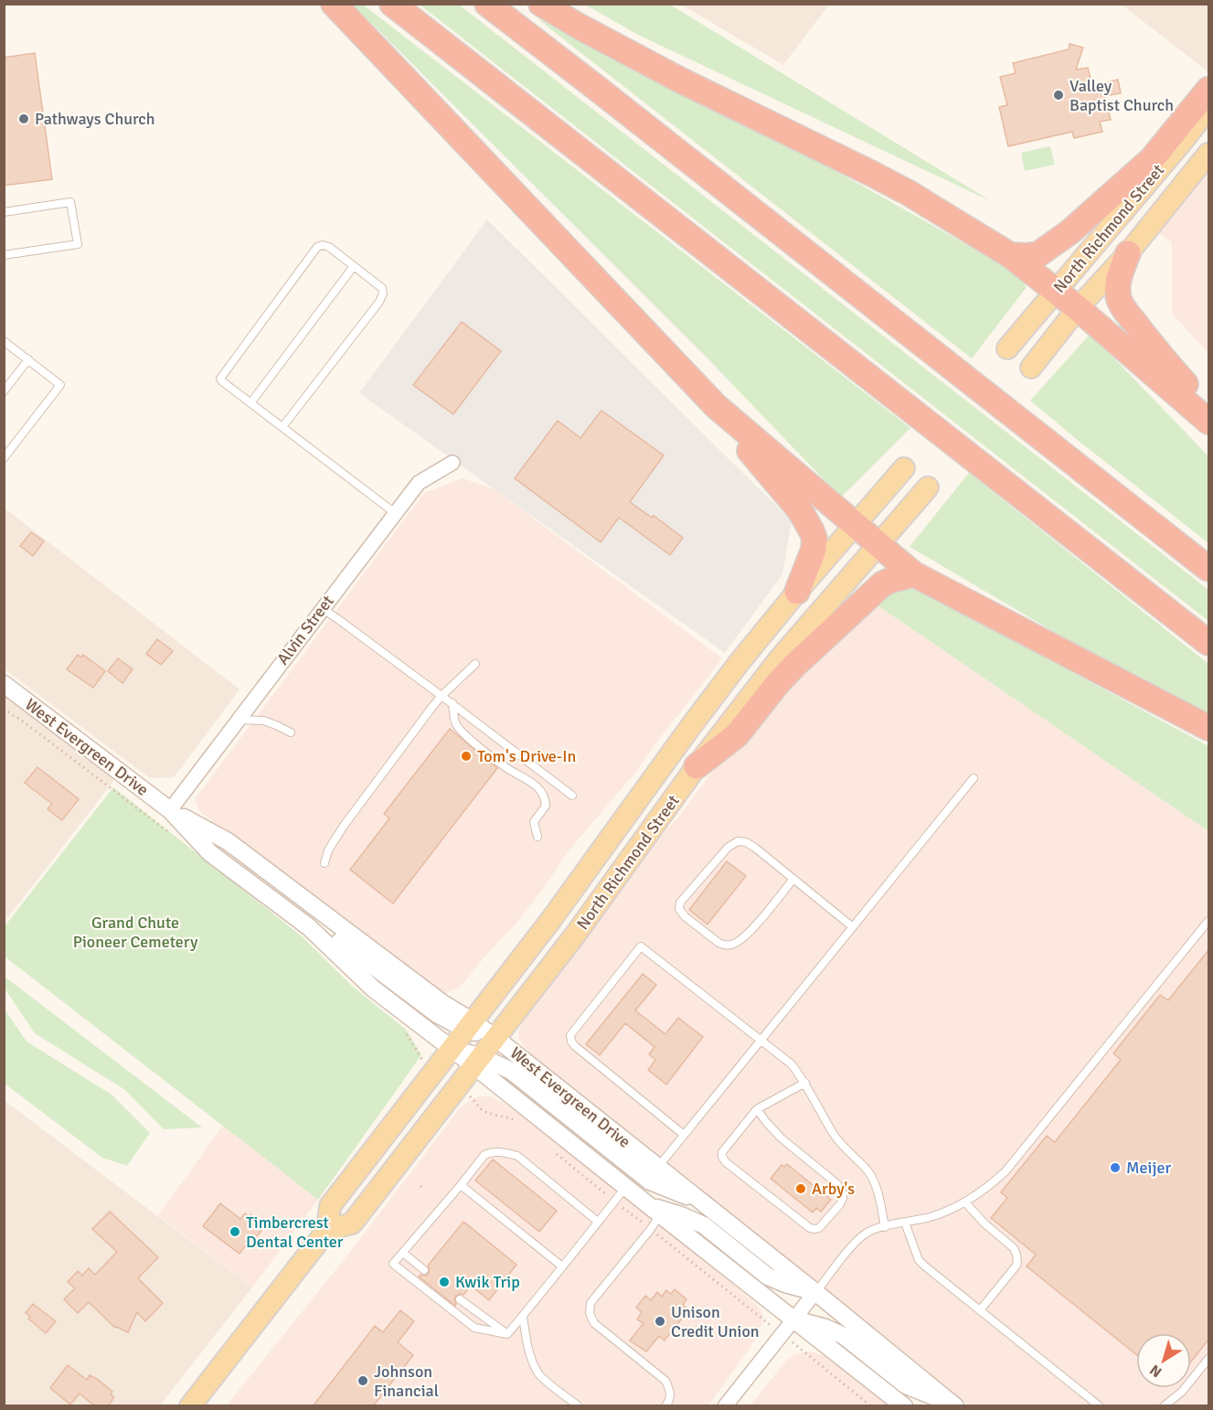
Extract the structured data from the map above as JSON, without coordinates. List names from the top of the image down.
{
  "streets": {
    "main road": ["North Richmond Street"],
    "street": ["Alvin Street", "West Evergreen Drive"]
  },
  "crossings": [
    ["North Richmond Street", "West Evergreen Drive"],
    ["Alvin Street", "West Evergreen Drive"]
  ],
  "parks": ["Grand Chute Pioneer Cemetery"],
  "places": [
    "Valley Baptist Church",
    "Pathways Church",
    "Tom's Drive-In",
    "Meijer",
    "Arby's",
    "Timbercrest Dental Center",
    "Kwik Trip",
    "Unison Credit Union",
    "Johnson Financial"
  ],
  "north": "bottom left"
}
